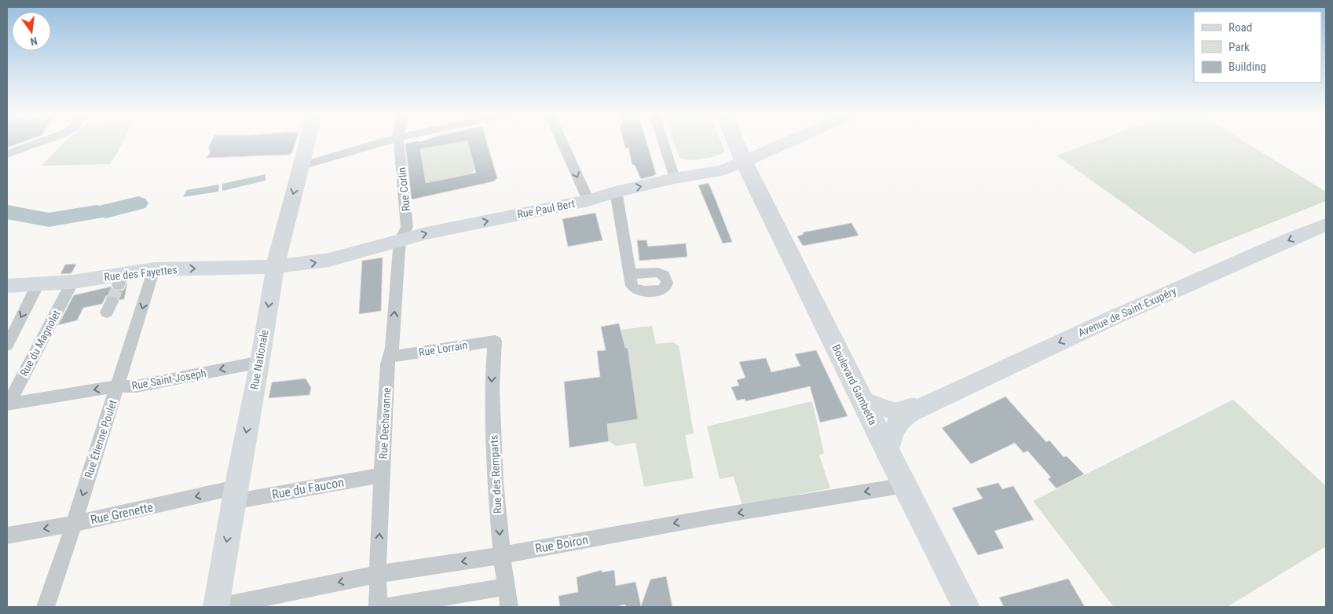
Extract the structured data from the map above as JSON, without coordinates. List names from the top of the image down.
{
  "streets": {
    "main road": ["Boulevard Gambetta"],
    "street": [
      "Rue Corlin",
      "Rue Paul Bert",
      "Rue des Fayettes",
      "Avenue de Saint-Exupéry",
      "Rue du Magnolet",
      "Rue Lorrain",
      "Rue Nationale",
      "Rue Saint-Joseph",
      "Rue Dechavanne",
      "Rue Étienne Poulet",
      "Rue des Remparts",
      "Rue du Faucon",
      "Rue Grenette",
      "Rue Boiron"
    ]
  },
  "crossings": [
    ["Rue Corlin", "Rue Paul Bert"],
    ["Rue Corlin", "Rue Dechavanne"],
    ["Rue Paul Bert", "Rue des Fayettes"],
    ["Rue Paul Bert", "Rue Nationale"],
    ["Rue Paul Bert", "Boulevard Gambetta"],
    ["Rue Paul Bert", "Rue Dechavanne"],
    ["Rue des Fayettes", "Rue du Magnolet"],
    ["Rue des Fayettes", "Rue Nationale"],
    ["Rue des Fayettes", "Rue Étienne Poulet"],
    ["Avenue de Saint-Exupéry", "Boulevard Gambetta"],
    ["Rue du Magnolet", "Rue Saint-Joseph"],
    ["Rue Lorrain", "Rue Dechavanne"],
    ["Rue Lorrain", "Rue des Remparts"],
    ["Rue Nationale", "Rue Saint-Joseph"],
    ["Rue Nationale", "Rue du Faucon"],
    ["Rue Nationale", "Rue Grenette"],
    ["Rue Saint-Joseph", "Rue Étienne Poulet"],
    ["Boulevard Gambetta", "Rue Boiron"],
    ["Rue Dechavanne", "Rue du Faucon"],
    ["Rue Dechavanne", "Rue Boiron"],
    ["Rue Étienne Poulet", "Rue Grenette"],
    ["Rue des Remparts", "Rue Boiron"],
    ["Rue du Faucon", "Rue Grenette"]
  ],
  "one_way": [
    "Rue Paul Bert",
    "Rue des Fayettes",
    "Avenue de Saint-Exupéry",
    "Rue Nationale",
    "Rue Saint-Joseph",
    "Rue Dechavanne",
    "Rue Étienne Poulet",
    "Rue des Remparts",
    "Rue Grenette",
    "Rue Boiron"
  ],
  "legend": ["Road", "Park", "Building"],
  "north": "bottom"
}
